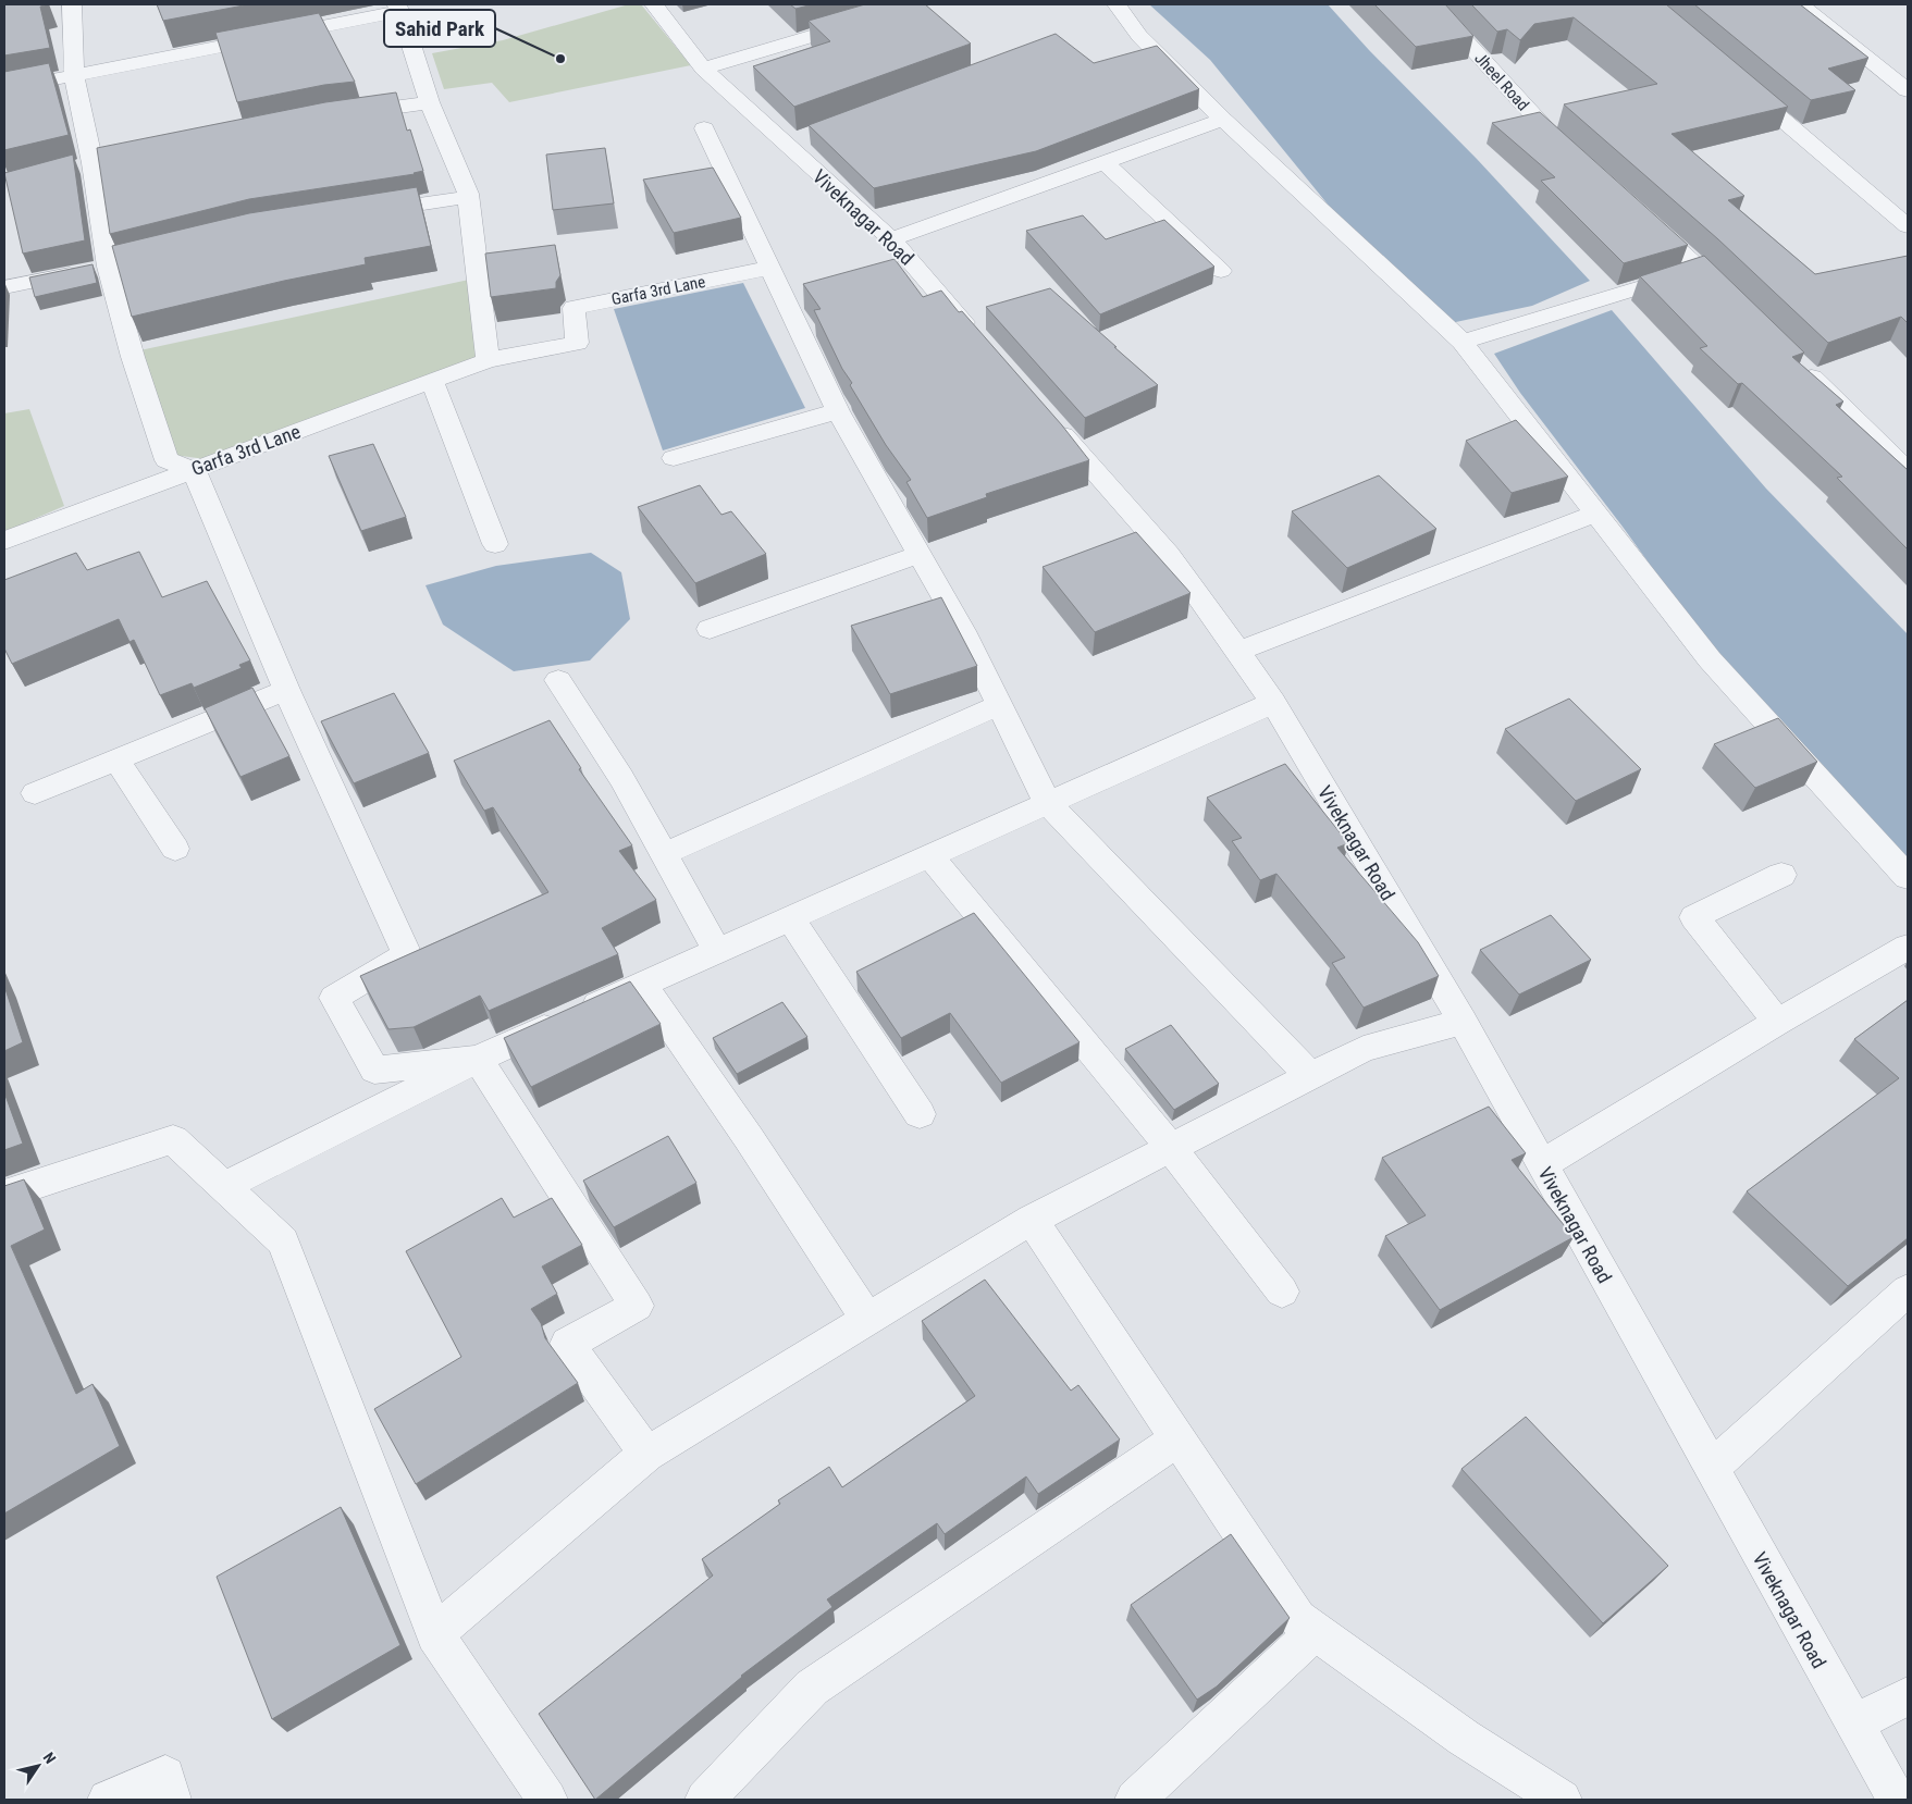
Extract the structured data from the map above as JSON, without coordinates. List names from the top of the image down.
{
  "streets": {
    "street": ["Jheel Road", "Viveknagar Road", "Garfa 3rd Lane"]
  },
  "places": ["Sahid Park"],
  "north": "top right"
}
